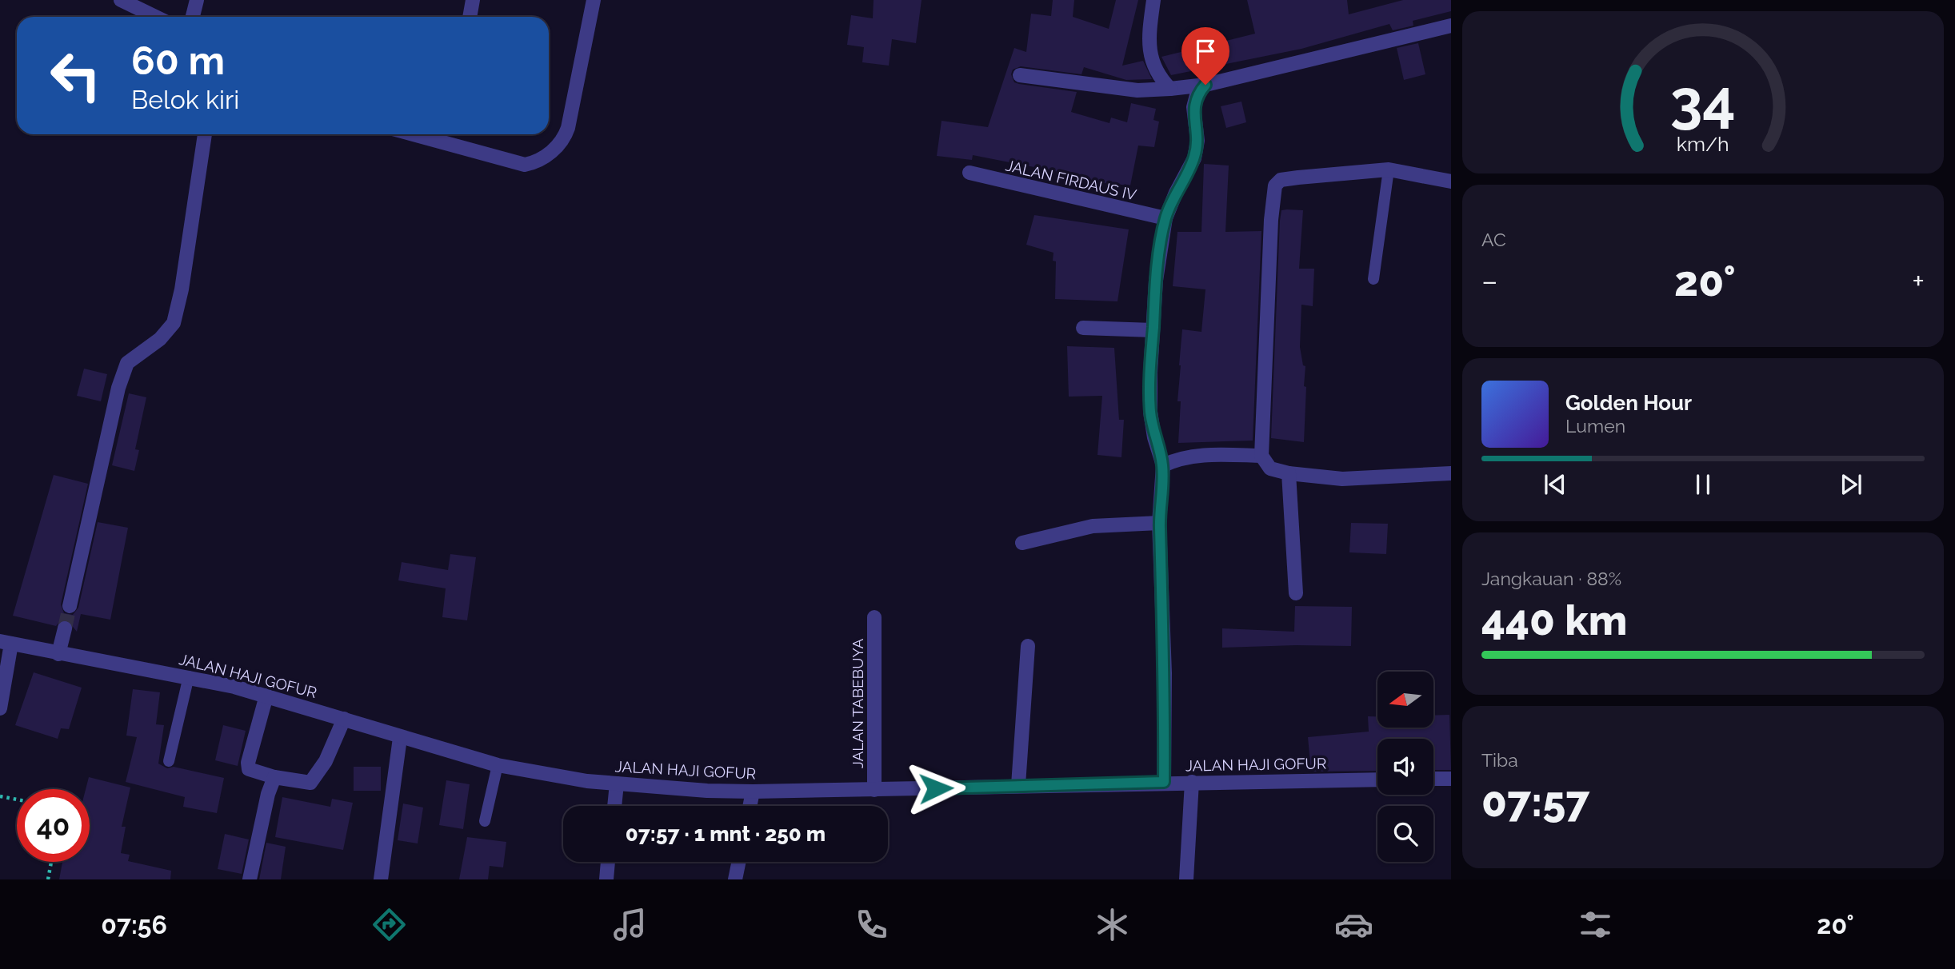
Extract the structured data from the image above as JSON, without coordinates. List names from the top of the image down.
{
  "streets": {
    "street": ["JALAN FIRDAUS IV", "JALAN HAJI GOFUR", "JALAN TABEBUYA"]
  },
  "crossings": [
    ["JALAN HAJI GOFUR", "JALAN TABEBUYA"]
  ],
  "north": "left",
  "page": {
    "turn": ["60 m", "Belok kiri"],
    "tile": [
      "AC",
      ["Jangkauan · 88%", "440 km"],
      ["Tiba", "07:57"]
    ],
    "heat": ["−", "20°", "+"],
    "song": ["Golden Hour", "Lumen"],
    "limit": "40",
    "trip": "07:57 · 1 mnt · 250 m",
    "tabs": ["07:56", "20°"],
    "gauge": ["34", "km/h"]
  }
}
